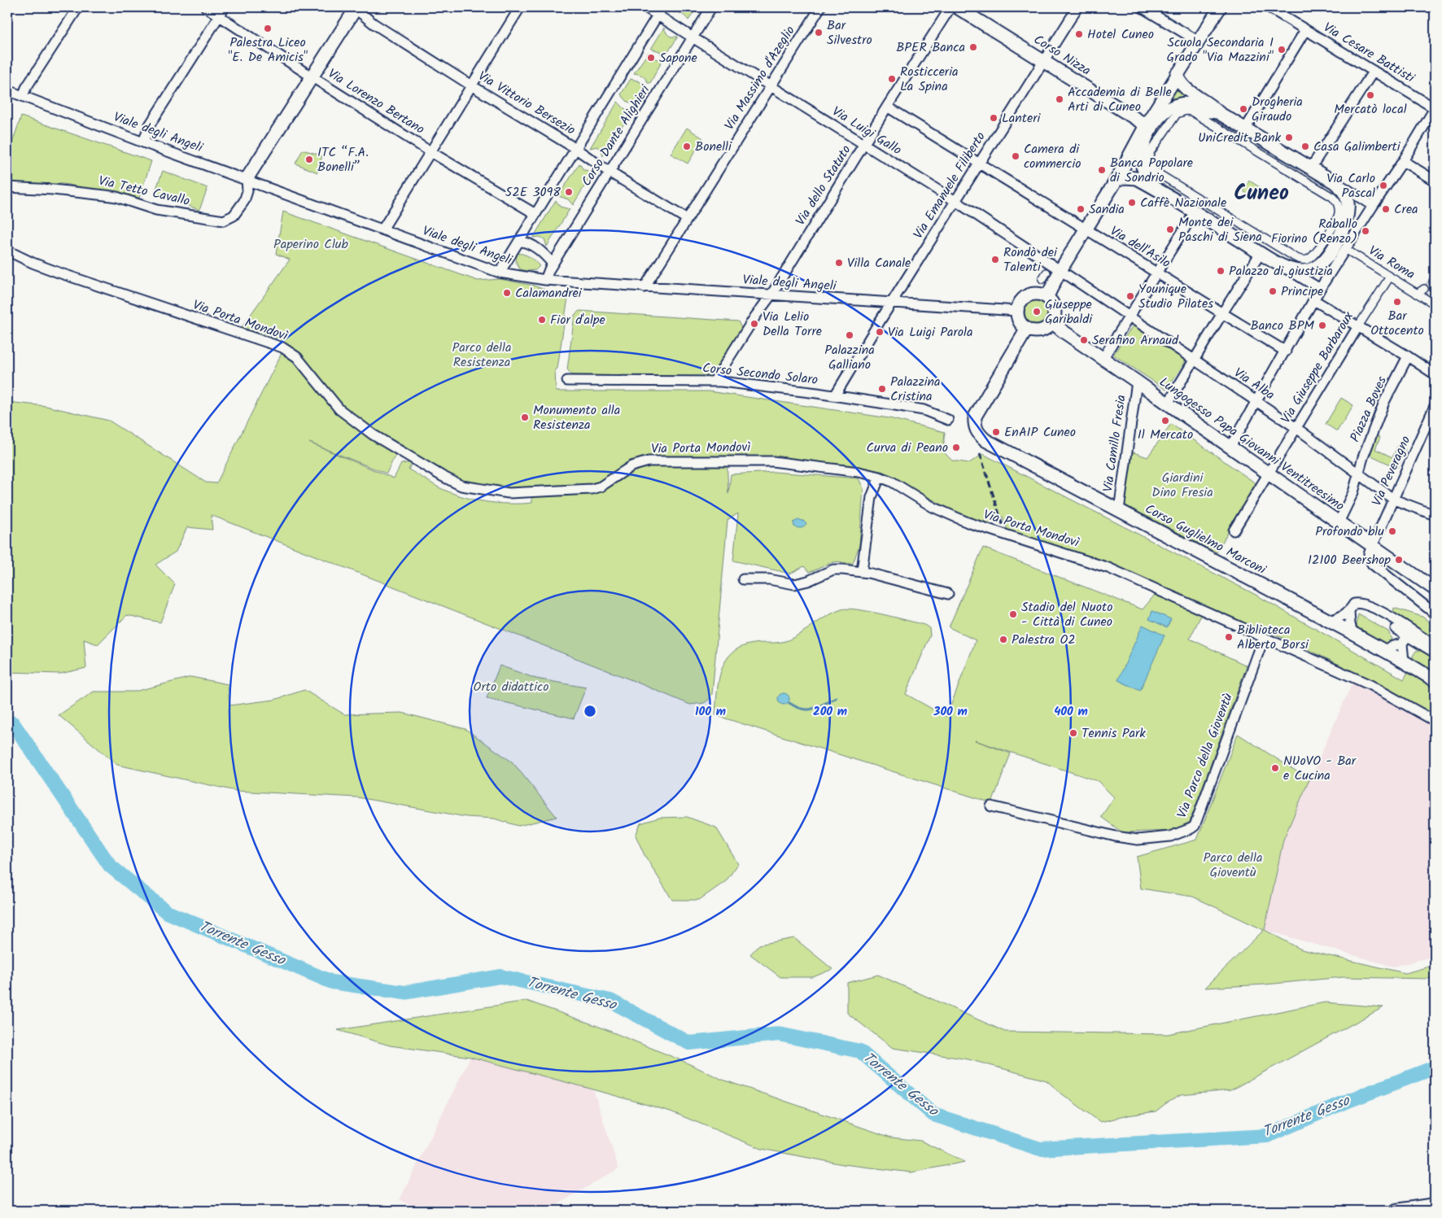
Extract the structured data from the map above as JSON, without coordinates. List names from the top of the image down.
{
  "streets": {
    "street": [
      "Via Cesare Battisti",
      "Corso Nizza",
      "Via Massimo d'Azeglio",
      "Via Lorenzo Bertano",
      "Via Vittorio Bersezio",
      "Via Luigi Gallo",
      "Viale degli Angeli",
      "Corso Dante Alighieri",
      "Via dello Statuto",
      "Via Emanuele Filiberto",
      "Via Tetto Cavallo",
      "Via dell'Asilo",
      "Via Roma",
      "Via Porta Mondovì",
      "Via Giuseppe Barbaroux",
      "Corso Secondo Solaro",
      "Via Alba",
      "Piazza Boves",
      "Via Camillo Fresia",
      "Lungogesso Papa Giovanni Ventitreesimo",
      "Via Peveragno",
      "Corso Guglielmo Marconi",
      "Via Parco della Gioventù"
    ]
  },
  "crossings": [
    ["Corso Nizza", "Via Emanuele Filiberto"],
    ["Via Massimo d'Azeglio", "Via Vittorio Bersezio"],
    ["Via Massimo d'Azeglio", "Via Luigi Gallo"],
    ["Via Massimo d'Azeglio", "Viale degli Angeli"],
    ["Via Lorenzo Bertano", "Corso Dante Alighieri"],
    ["Via Vittorio Bersezio", "Corso Dante Alighieri"],
    ["Via Luigi Gallo", "Corso Dante Alighieri"],
    ["Via Luigi Gallo", "Via dello Statuto"],
    ["Via Luigi Gallo", "Via Emanuele Filiberto"],
    ["Via Luigi Gallo", "Via Alba"],
    ["Viale degli Angeli", "Corso Dante Alighieri"],
    ["Viale degli Angeli", "Via dello Statuto"],
    ["Viale degli Angeli", "Via Emanuele Filiberto"],
    ["Viale degli Angeli", "Via Tetto Cavallo"],
    ["Viale degli Angeli", "Lungogesso Papa Giovanni Ventitreesimo"],
    ["Viale degli Angeli", "Corso Guglielmo Marconi"],
    ["Via dello Statuto", "Via dell'Asilo"],
    ["Via Emanuele Filiberto", "Via dell'Asilo"],
    ["Via Roma", "Via Giuseppe Barbaroux"],
    ["Via Porta Mondovì", "Via Parco della Gioventù"],
    ["Via Giuseppe Barbaroux", "Via Alba"],
    ["Via Giuseppe Barbaroux", "Lungogesso Papa Giovanni Ventitreesimo"],
    ["Via Alba", "Piazza Boves"],
    ["Via Alba", "Via Peveragno"],
    ["Piazza Boves", "Lungogesso Papa Giovanni Ventitreesimo"],
    ["Via Camillo Fresia", "Lungogesso Papa Giovanni Ventitreesimo"],
    ["Via Camillo Fresia", "Corso Guglielmo Marconi"],
    ["Lungogesso Papa Giovanni Ventitreesimo", "Via Peveragno"],
    ["Lungogesso Papa Giovanni Ventitreesimo", "Corso Guglielmo Marconi"]
  ],
  "districts": ["Cuneo"],
  "water": ["Torrente Gesso"],
  "parks": [
    "Paperino Club",
    "Parco della Resistenza",
    "Giardini Dino Fresia",
    "Orto didattico",
    "Parco della Gioventù"
  ],
  "places": [
    "Palestra Liceo \"E. De Amicis\"",
    "Bar Silvestro",
    "Hotel Cuneo",
    "BPER Banca",
    "Scuola Secondaria I Grado \"Via Mazzini\"",
    "Sapone",
    "Rosticceria La Spina",
    "Mercatò local",
    "Accademia di Belle Arti di Cuneo",
    "Drogheria Giraudo",
    "Lanteri",
    "UniCredit Bank",
    "Bonelli",
    "Casa Galimberti",
    "Camera di commercio",
    "ITC “F.A. Bonelli”",
    "Banca Popolare di Sondrio",
    "Via Carlo Pascal",
    "52E 3098",
    "Caffè Nazionale",
    "Sandia",
    "Crea",
    "Monte dei Paschi di Siena",
    "Raballo Fiorino (Renzo)",
    "Rondò dei Talenti",
    "Villa Canale",
    "Palazzo di giustizia",
    "Principe",
    "Calamandrei",
    "Younique Studio Pilates",
    "Bar Ottocento",
    "Giuseppe Garibaldi",
    "Fior d'alpe",
    "Via Lelio Della Torre",
    "Banco BPM",
    "Via Luigi Parola",
    "Palazzina Galliano",
    "Serafino Arnaud",
    "Palazzina Cristina",
    "Monumento alla Resistenza",
    "Il Mercato",
    "EnAIP Cuneo",
    "Curva di Peano",
    "Profondo blu",
    "12100 Beershop",
    "Stadio del Nuoto - Città di Cuneo",
    "Biblioteca Alberto Borsi",
    "Palestra O2",
    "Tennis Park",
    "NUoVO - Bar e Cucina"
  ],
  "rings": [
    "100 m",
    "200 m",
    "300 m",
    "400 m"
  ]
}
